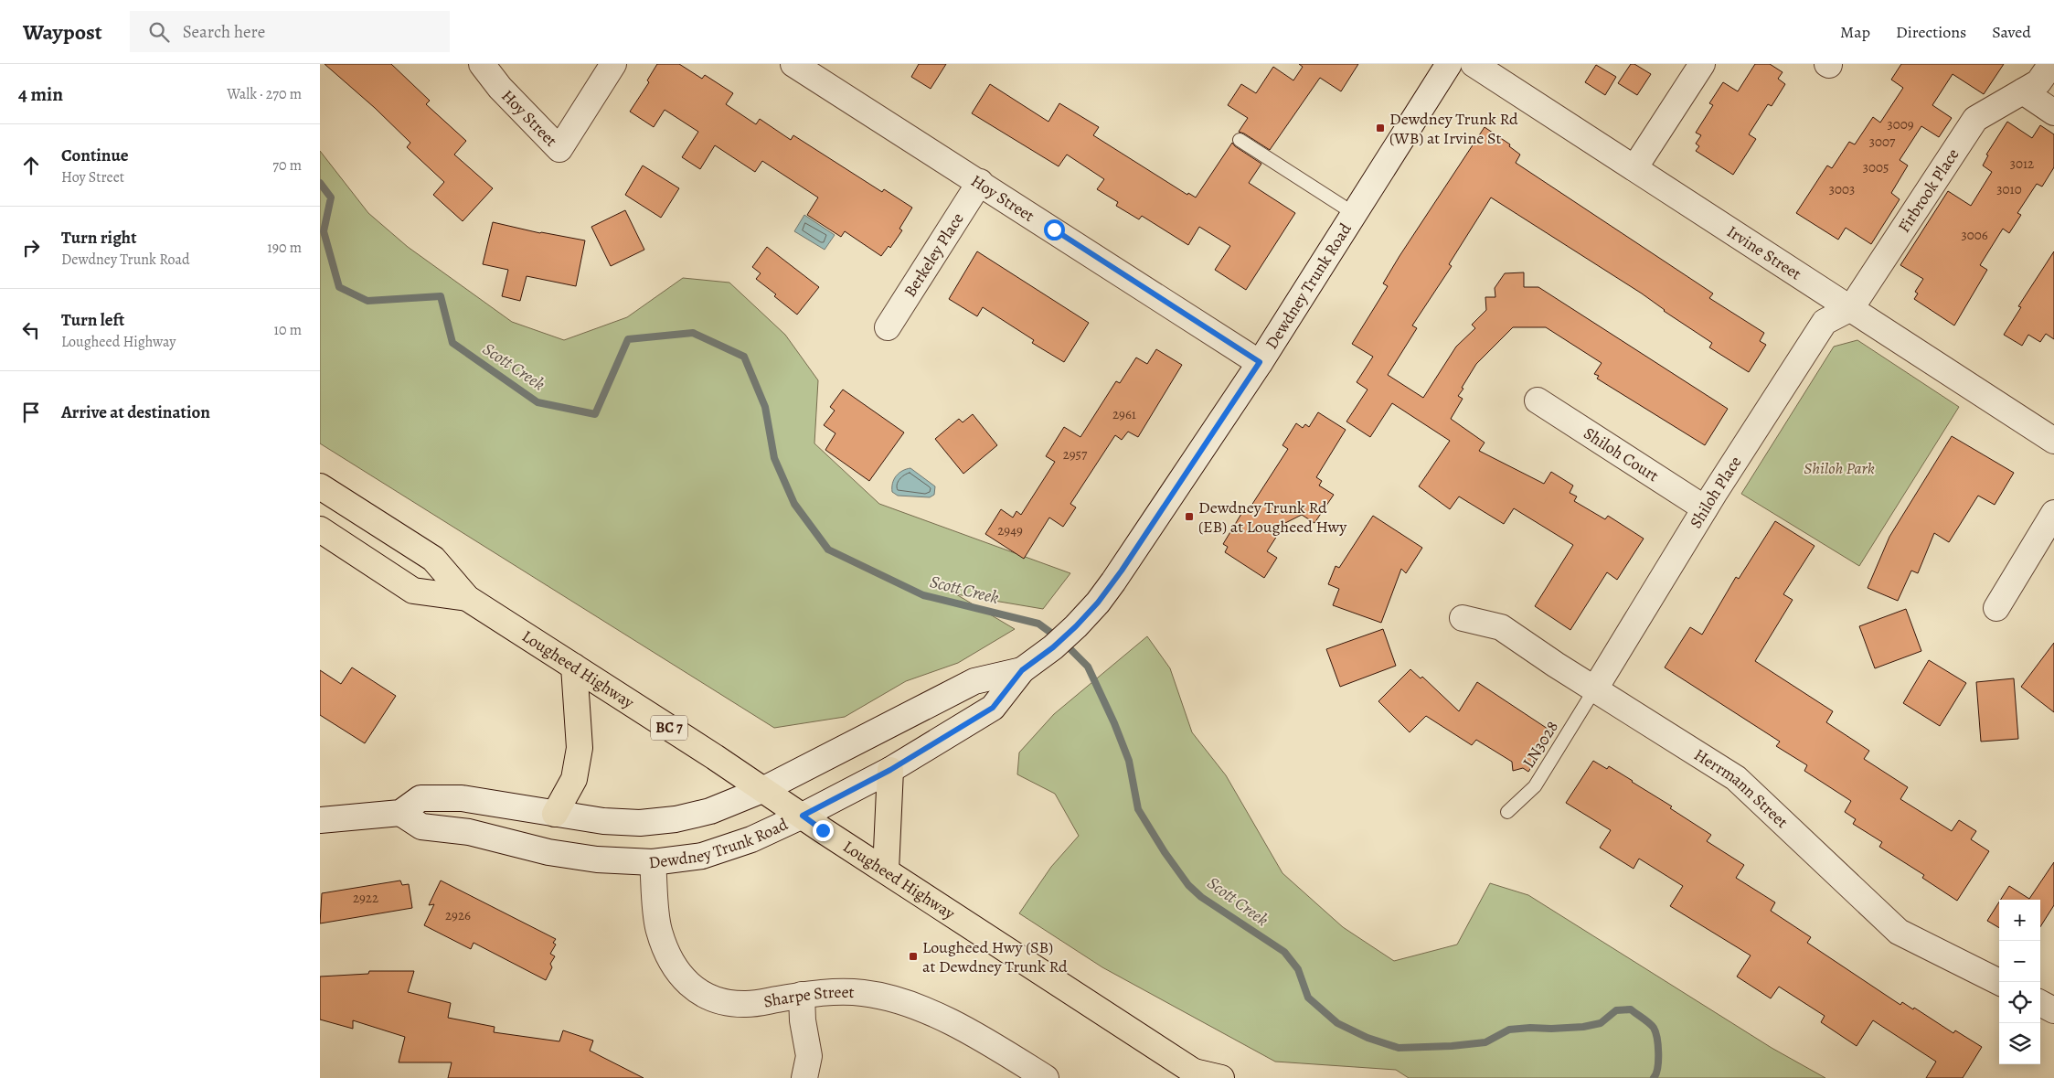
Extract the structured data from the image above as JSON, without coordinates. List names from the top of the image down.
{
  "streets": {
    "main road": ["Lougheed Highway", "BC 7"],
    "street": [
      "Hoy Street",
      "Firbrook Place",
      "Irvine Street",
      "Berkeley Place",
      "Dewdney Trunk Road",
      "Shiloh Court",
      "Shiloh Place",
      "Herrmann Street",
      "Sharpe Street"
    ],
    "lane": ["LN3028"]
  },
  "crossings": [
    ["Hoy Street", "Berkeley Place"],
    ["Hoy Street", "Dewdney Trunk Road"],
    ["Firbrook Place", "Irvine Street"],
    ["Firbrook Place", "Shiloh Place"],
    ["Irvine Street", "Shiloh Place"],
    ["Dewdney Trunk Road", "Lougheed Highway"],
    ["Dewdney Trunk Road", "Sharpe Street"],
    ["Shiloh Court", "Shiloh Place"],
    ["Shiloh Place", "LN3028"],
    ["Shiloh Place", "Herrmann Street"],
    ["LN3028", "Herrmann Street"]
  ],
  "water": ["Scott Creek"],
  "parks": ["Shiloh Park"],
  "places": {
    "transit": ["Dewdney Trunk Rd (WB) at Irvine St", "Dewdney Trunk Rd (EB) at Lougheed Hwy", "Lougheed Hwy (SB) at Dewdney Trunk Rd"]
  },
  "house_numbers": [
    "3009",
    "3007",
    "3012",
    "3005",
    "3003",
    "3010",
    "3006",
    "2961",
    "2957",
    "2949",
    "2922",
    "2926"
  ],
  "page": {
    "header": "Waypost",
    "search": "Search here",
    "nav": ["Map", "Directions", "Saved"],
    "heading": ["4 min", "Walk · 270 m"],
    "list": [
      ["Continue", "Hoy Street", "70 m"],
      ["Turn right", "Dewdney Trunk Road", "190 m"],
      ["Turn left", "Lougheed Highway", "10 m"],
      "Arrive at destination"
    ],
    "map_buttons": ["+", "−"]
  }
}
